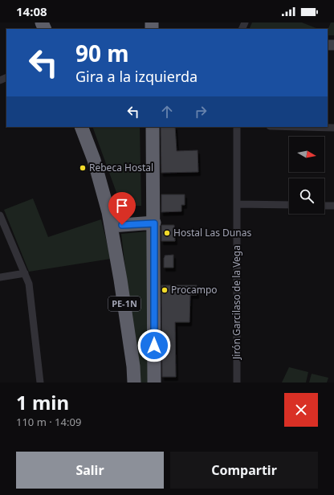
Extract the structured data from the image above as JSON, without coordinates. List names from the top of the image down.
{
  "streets": {
    "highway": ["PE-1N"],
    "street": ["Jirón Garcilaso de la Vega"]
  },
  "places": ["Rebeca Hostal", "Hostal Las Dunas", "Procampo"],
  "north": "right",
  "page": {
    "status": "14:08",
    "turn": ["90 m", "Gira a la izquierda"],
    "heading": ["1 min", "110 m · 14:09"],
    "buttons": ["Salir", "Compartir"]
  }
}
